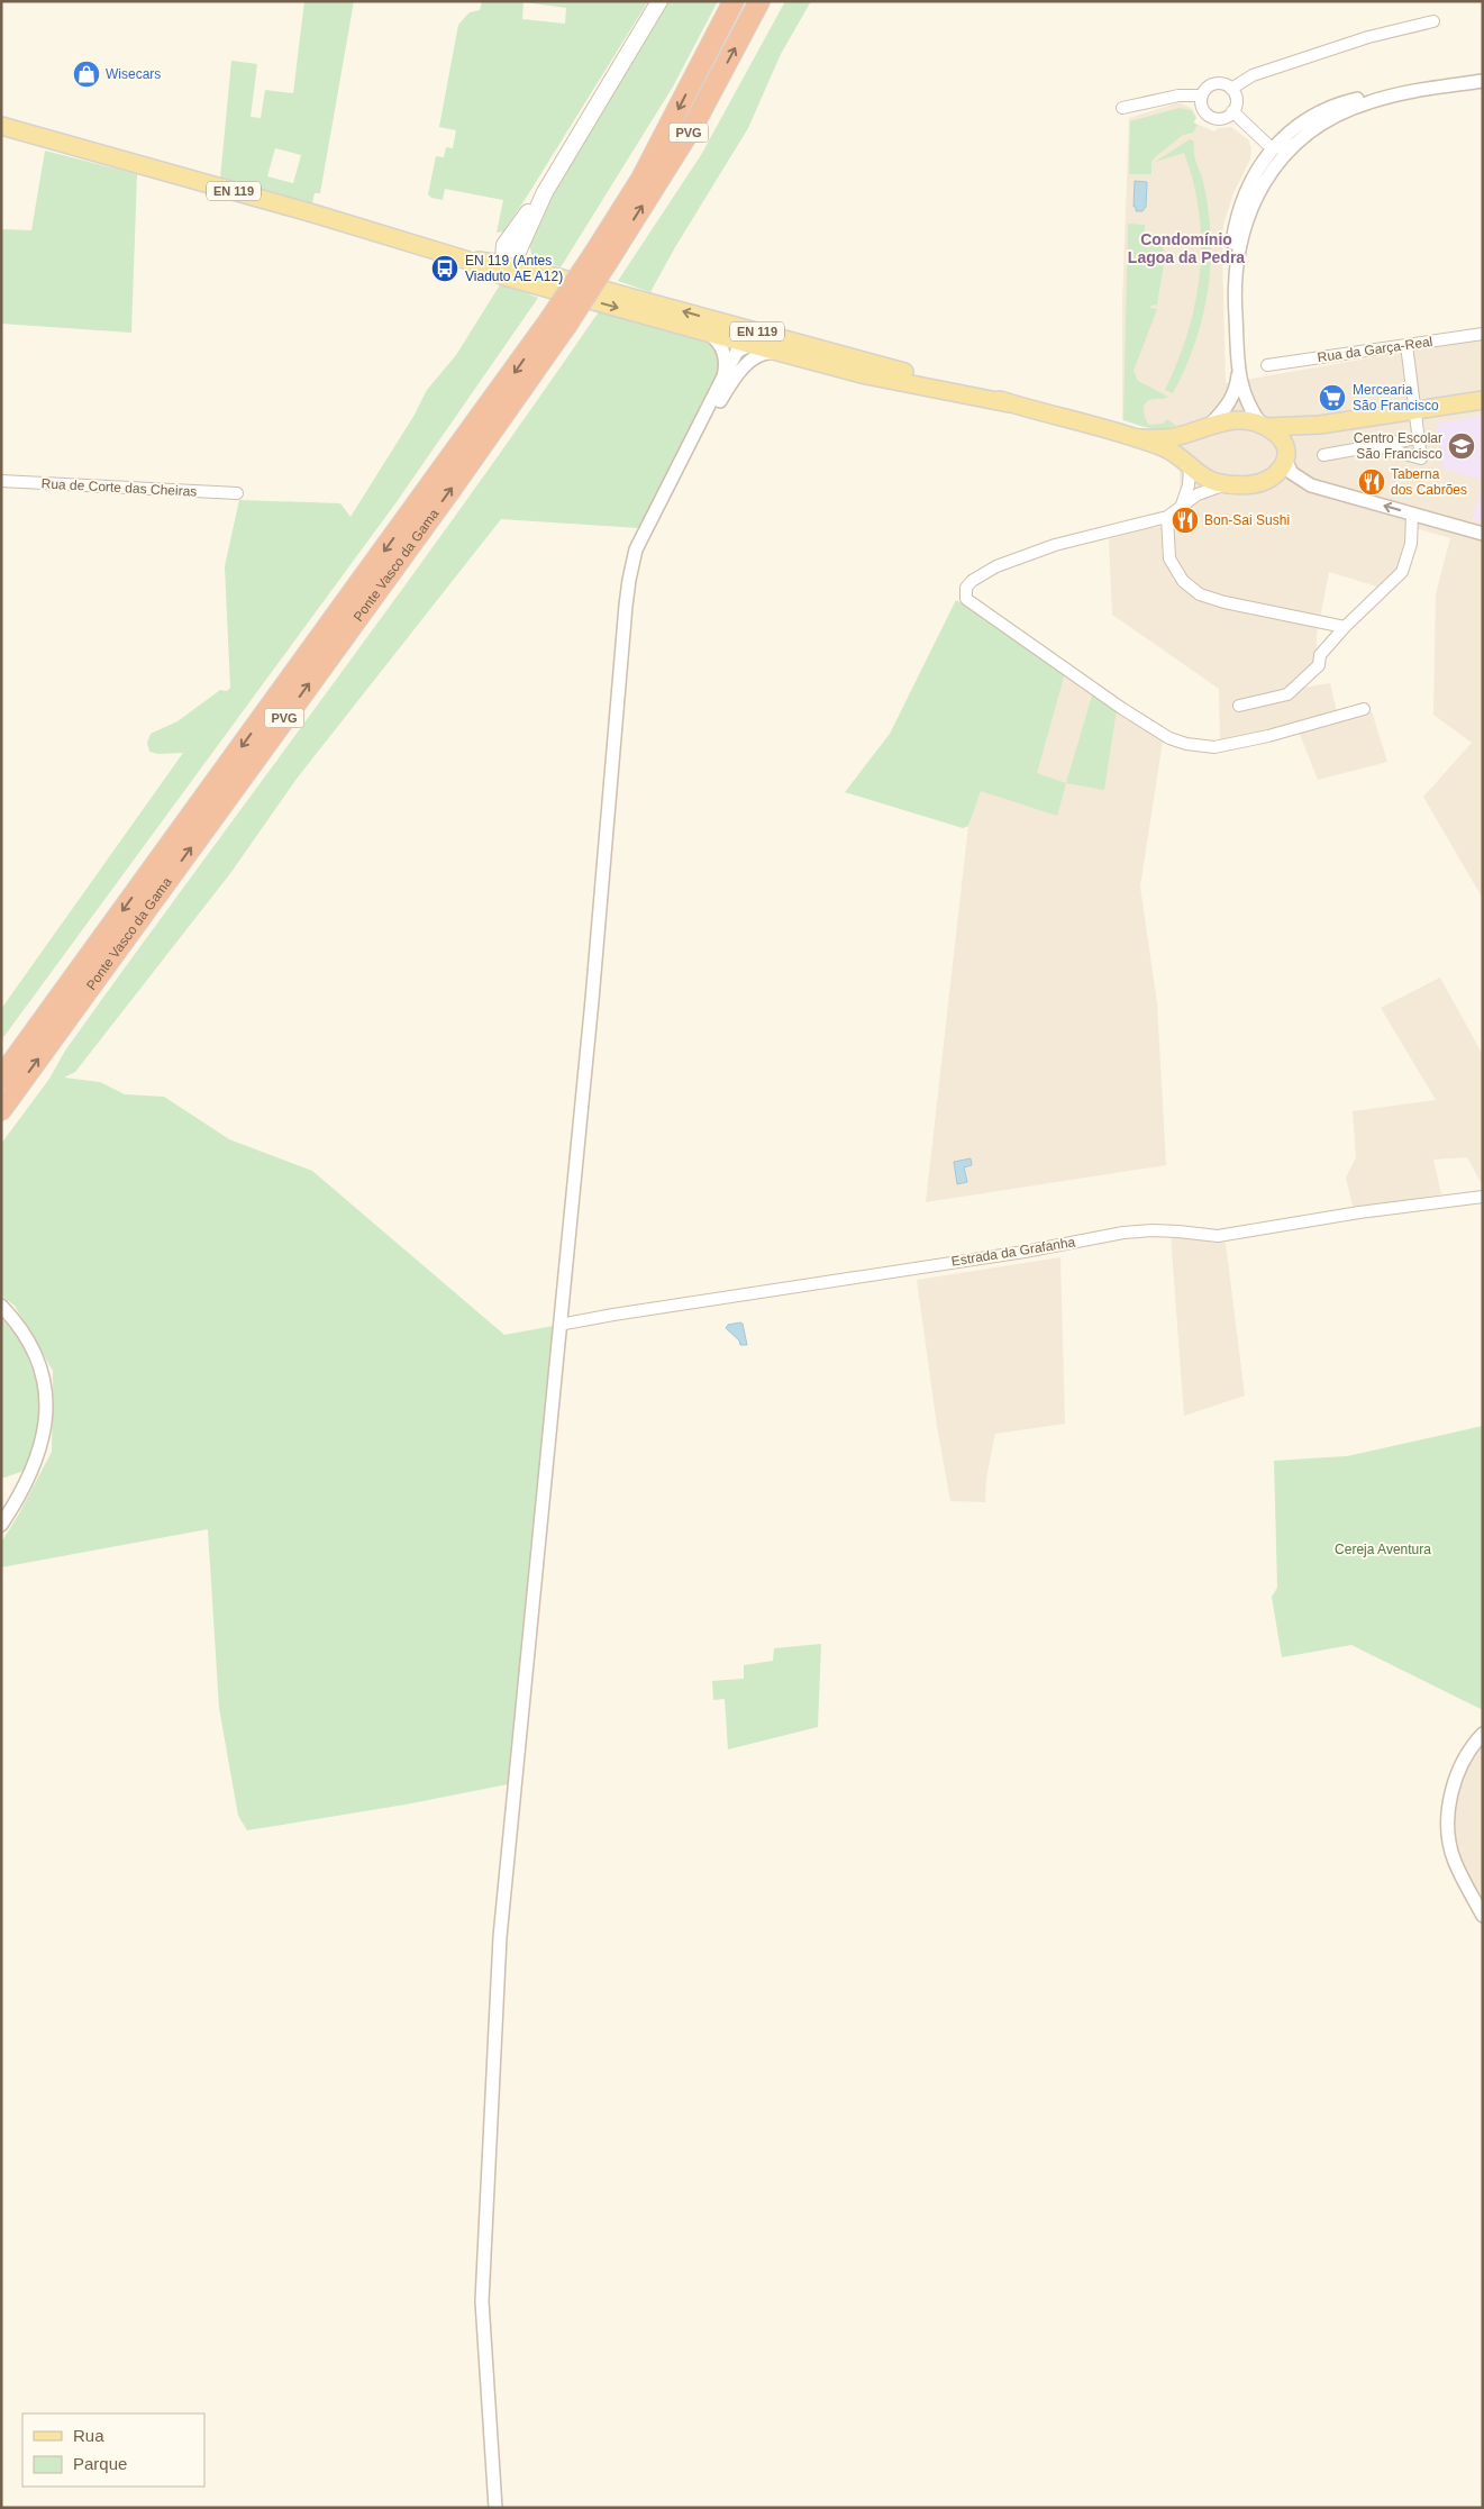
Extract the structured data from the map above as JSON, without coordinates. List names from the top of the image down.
{
  "streets": {
    "highway": ["PVG", "Ponte Vasco da Gama"],
    "main road": ["EN 119"],
    "street": ["Rua da Garça-Real", "Rua de Corte das Cheiras", "Estrada da Grafanha"]
  },
  "districts": ["Condomínio Lagoa da Pedra"],
  "parks": ["Cereja Aventura"],
  "places": {
    "shop": ["Wisecars"],
    "bus stop": ["EN 119 (Antes Viaduto AE A12)"],
    "supermarket": ["Mercearia São Francisco"],
    "school or university": ["Centro Escolar São Francisco"],
    "restaurant": ["Taberna dos Cabrões", "Bon-Sai Sushi"]
  },
  "legend": ["Rua", "Parque"]
}
